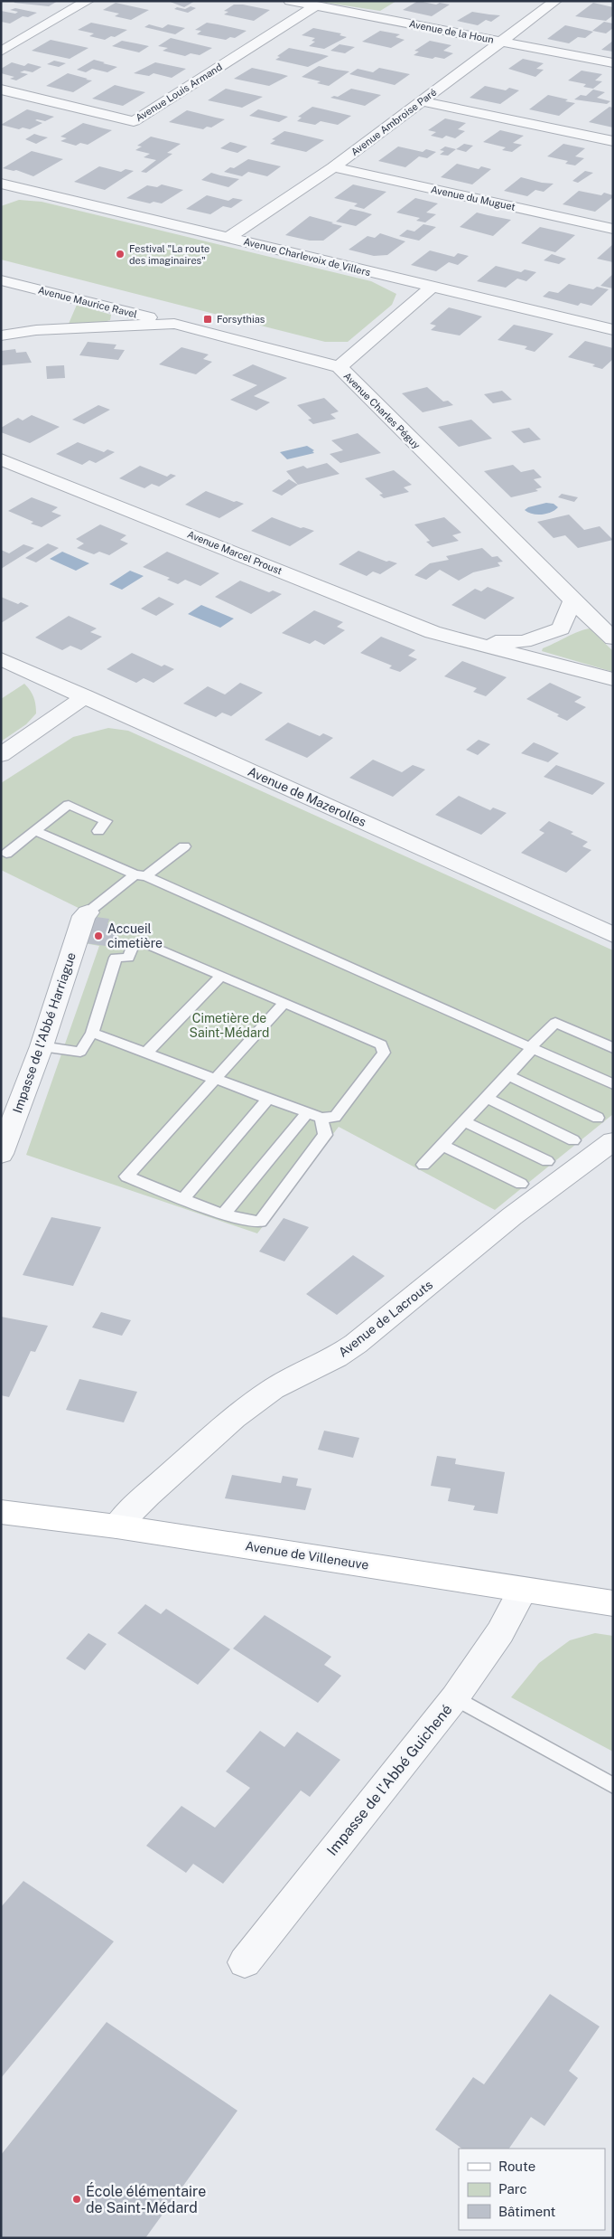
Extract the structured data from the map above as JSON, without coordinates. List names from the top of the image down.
{
  "streets": {
    "main road": ["Avenue de Villeneuve"],
    "street": [
      "Avenue de la Houn",
      "Avenue Louis Armand",
      "Avenue Ambroise Paré",
      "Avenue du Muguet",
      "Avenue Charlevoix de Villers",
      "Avenue Maurice Ravel",
      "Avenue Charles Péguy",
      "Avenue Marcel Proust",
      "Avenue de Mazerolles",
      "Impasse de l'Abbé Harriague",
      "Avenue de Lacrouts",
      "Impasse de l'Abbé Guichené"
    ]
  },
  "crossings": [
    ["Avenue de la Houn", "Avenue Louis Armand"],
    ["Avenue de la Houn", "Avenue Ambroise Paré"],
    ["Avenue Ambroise Paré", "Avenue du Muguet"],
    ["Avenue Ambroise Paré", "Avenue Charlevoix de Villers"],
    ["Avenue Maurice Ravel", "Avenue Charles Péguy"],
    ["Avenue Charles Péguy", "Avenue Marcel Proust"],
    ["Avenue de Lacrouts", "Avenue de Villeneuve"],
    ["Avenue de Villeneuve", "Impasse de l'Abbé Guichené"]
  ],
  "parks": ["Cimetière de Saint-Médard"],
  "places": {
    "other": ["Festival \"La route des imaginaires\"", "Accueil cimetière", "École élémentaire de Saint-Médard"],
    "transit": ["Forsythias"]
  },
  "legend": ["Route", "Parc", "Bâtiment"]
}
